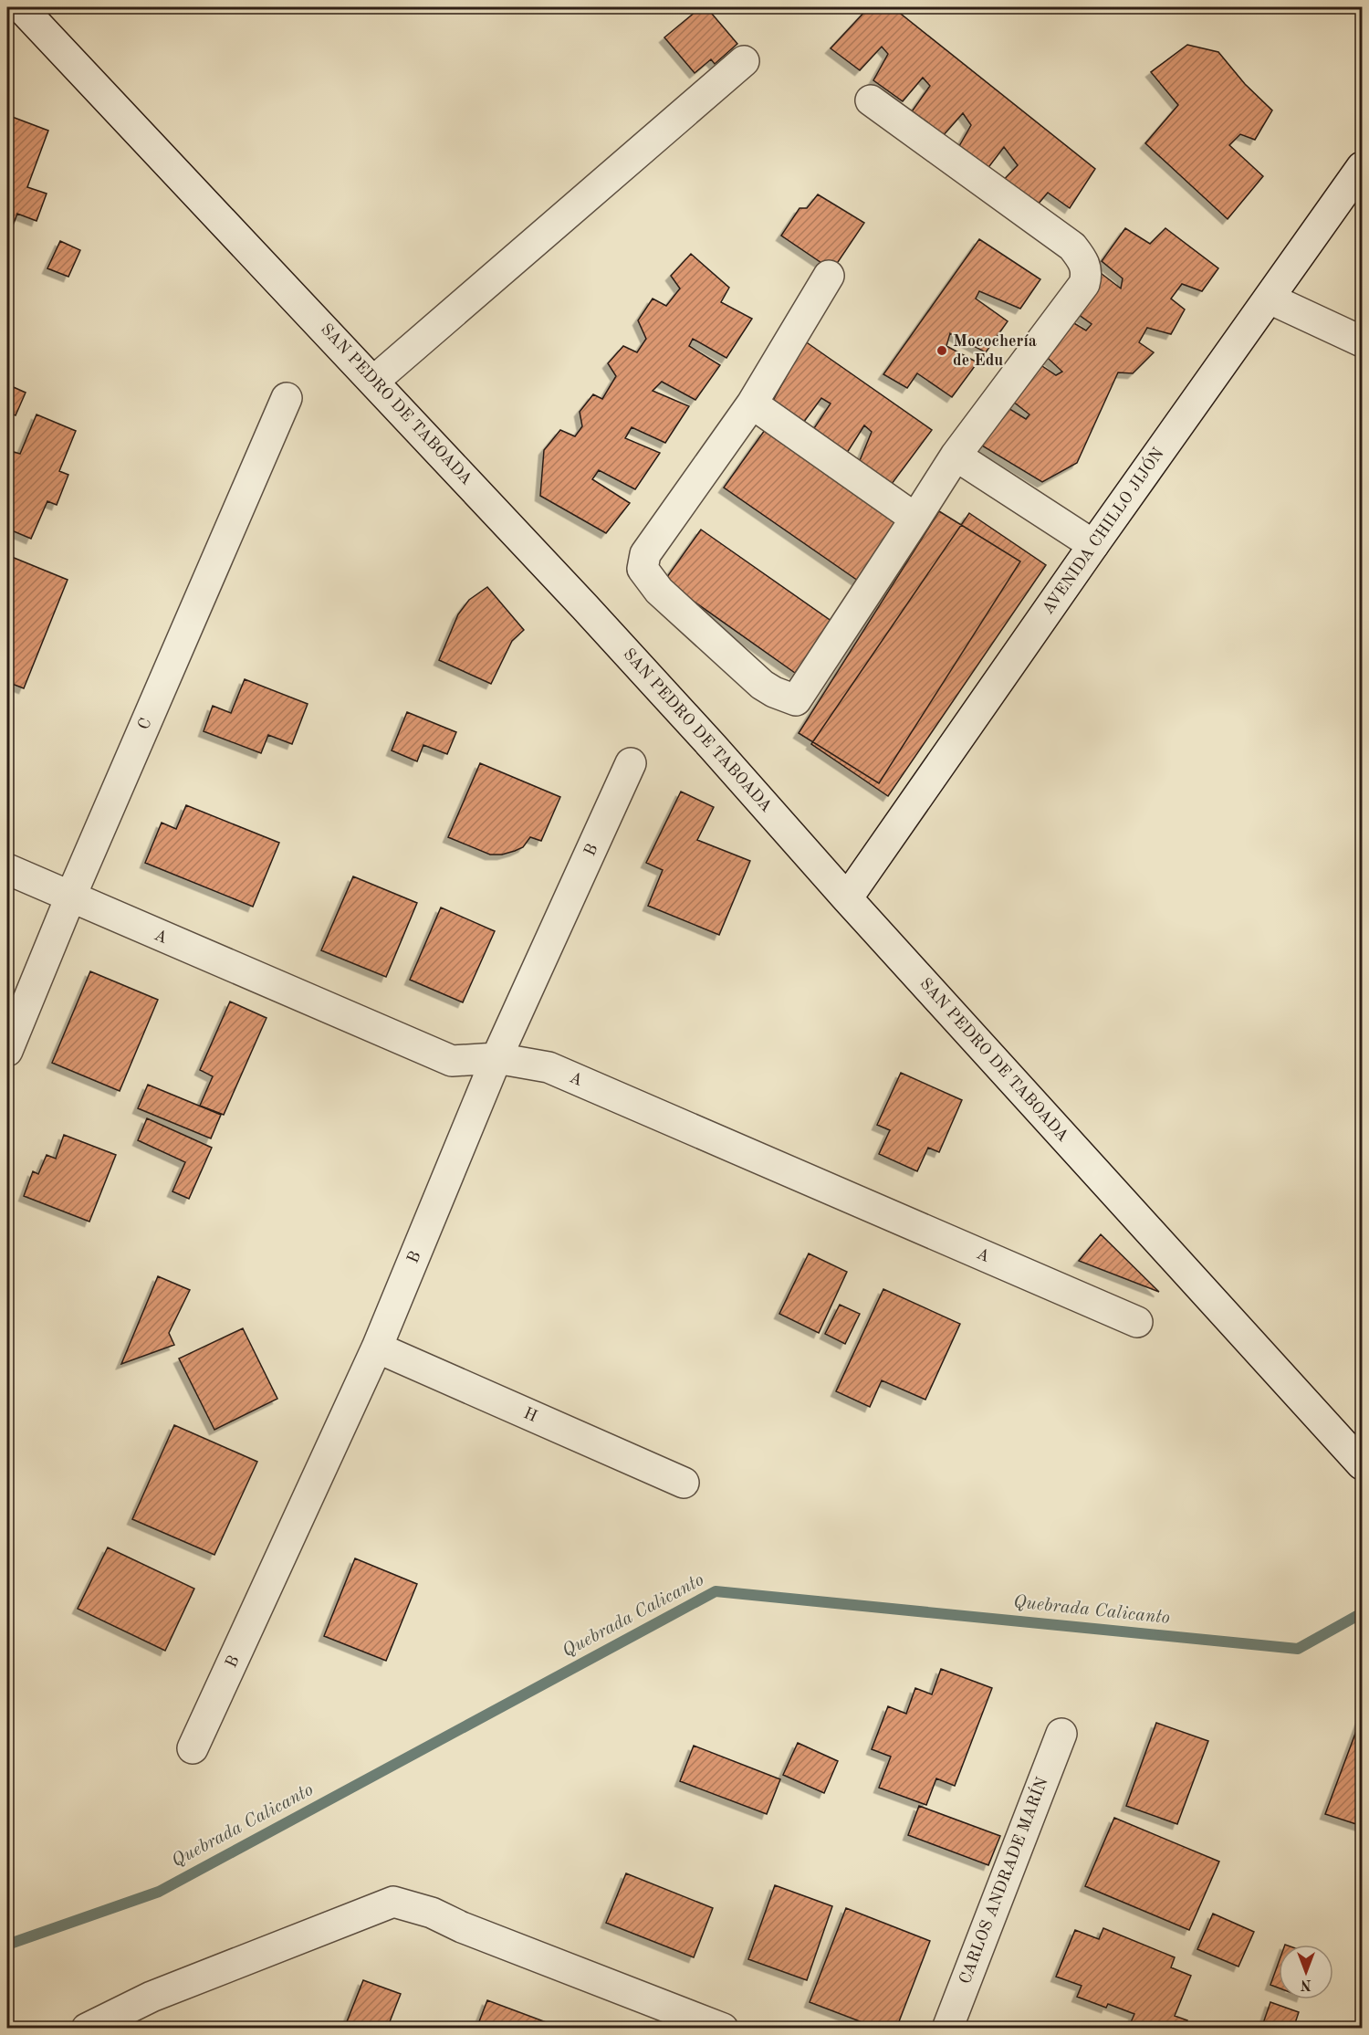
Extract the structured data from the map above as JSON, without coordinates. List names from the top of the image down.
{
  "streets": {
    "street": [
      "SAN PEDRO DE TABOADA",
      "AVENIDA CHILLO JIJÓN",
      "C",
      "B",
      "A",
      "H",
      "CARLOS ANDRADE MARÍN"
    ]
  },
  "crossings": [
    ["SAN PEDRO DE TABOADA", "AVENIDA CHILLO JIJÓN"],
    ["C", "A"],
    ["B", "A"],
    ["B", "H"]
  ],
  "water": ["Quebrada Calicanto"],
  "places": ["Mocochería de Edu"],
  "north": "bottom"
}
